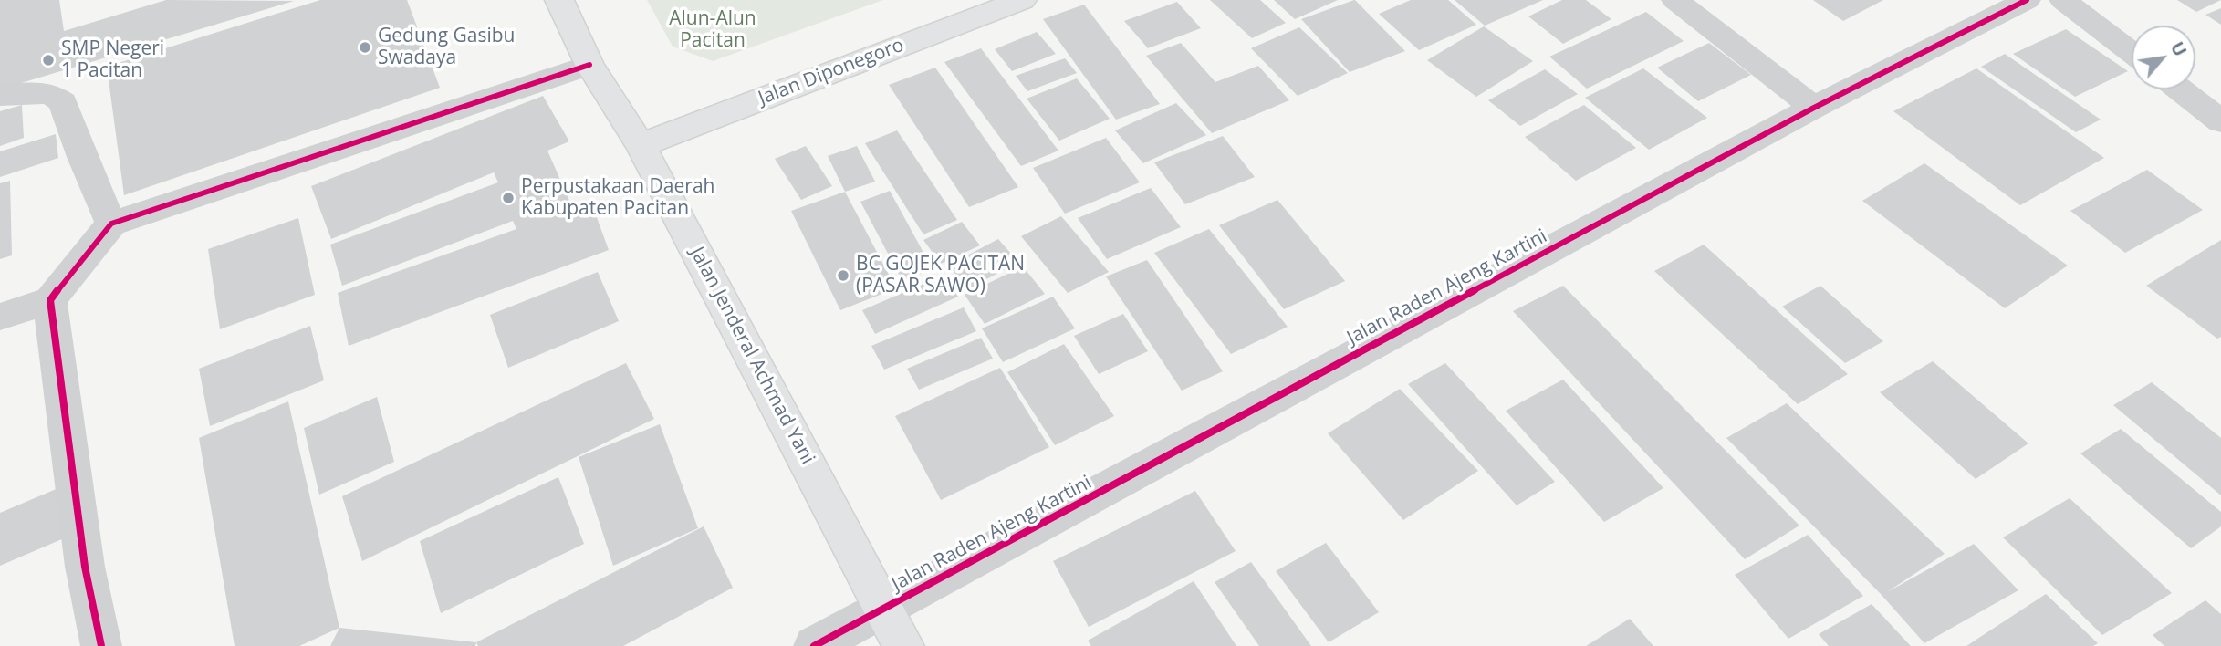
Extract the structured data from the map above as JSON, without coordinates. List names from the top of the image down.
{
  "streets": {
    "main road": ["Jalan Diponegoro", "Jalan Jenderal Achmad Yani"],
    "street": ["Jalan Raden Ajeng Kartini"]
  },
  "crossings": [
    ["Jalan Diponegoro", "Jalan Jenderal Achmad Yani"],
    ["Jalan Raden Ajeng Kartini", "Jalan Jenderal Achmad Yani"]
  ],
  "parks": ["Alun-Alun Pacitan"],
  "places": [
    "Gedung Gasibu Swadaya",
    "SMP Negeri 1 Pacitan",
    "Perpustakaan Daerah Kabupaten Pacitan",
    "BC GOJEK PACITAN (PASAR SAWO)"
  ],
  "north": "top right"
}
